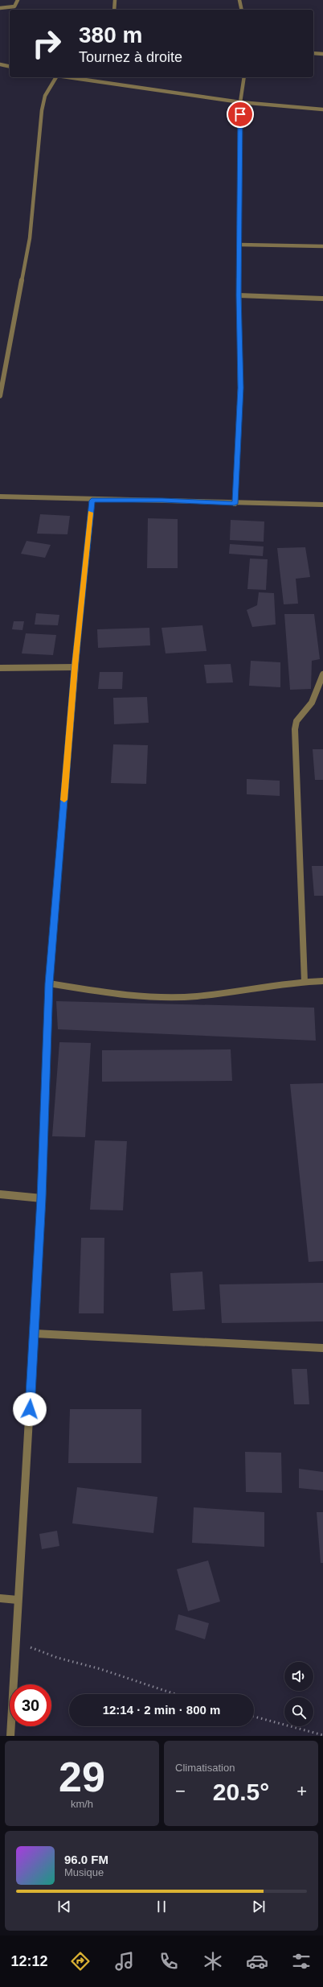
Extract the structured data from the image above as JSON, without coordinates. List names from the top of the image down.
{
  "page": {
    "turn": ["380 m", "Tournez à droite"],
    "limit": "30",
    "trip": "12:14 · 2 min · 800 m",
    "tile": [
      ["29", "km/h"],
      "Climatisation"
    ],
    "heat": ["−", "20.5°", "+"],
    "song": ["96.0 FM", "Musique"],
    "tabs": "12:12"
  }
}
